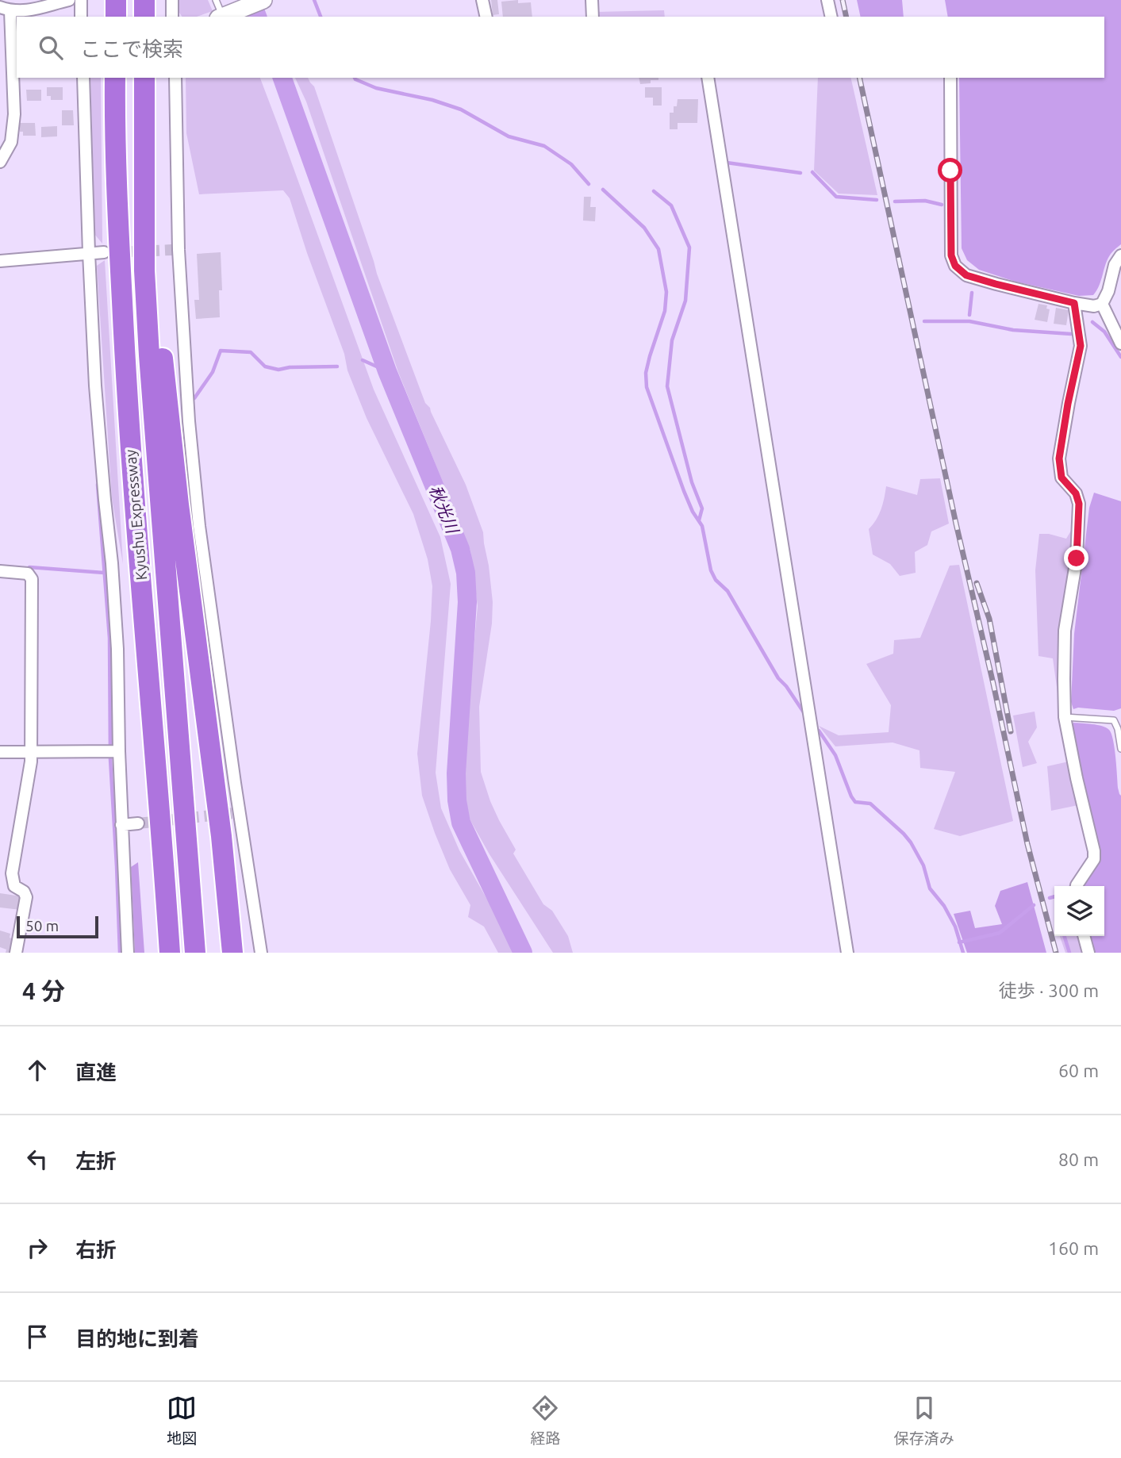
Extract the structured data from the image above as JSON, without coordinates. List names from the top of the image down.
{
  "streets": {
    "highway": ["Kyushu Expressway"]
  },
  "water": ["秋光川"],
  "scale_bar": "50 m",
  "page": {
    "search": "ここで検索",
    "scale": "50 m",
    "heading": ["4 分", "徒歩 · 300 m"],
    "list": [
      ["直進", "60 m"],
      ["左折", "80 m"],
      ["右折", "160 m"],
      "目的地に到着"
    ],
    "nav": ["地図", "経路", "保存済み"]
  }
}
